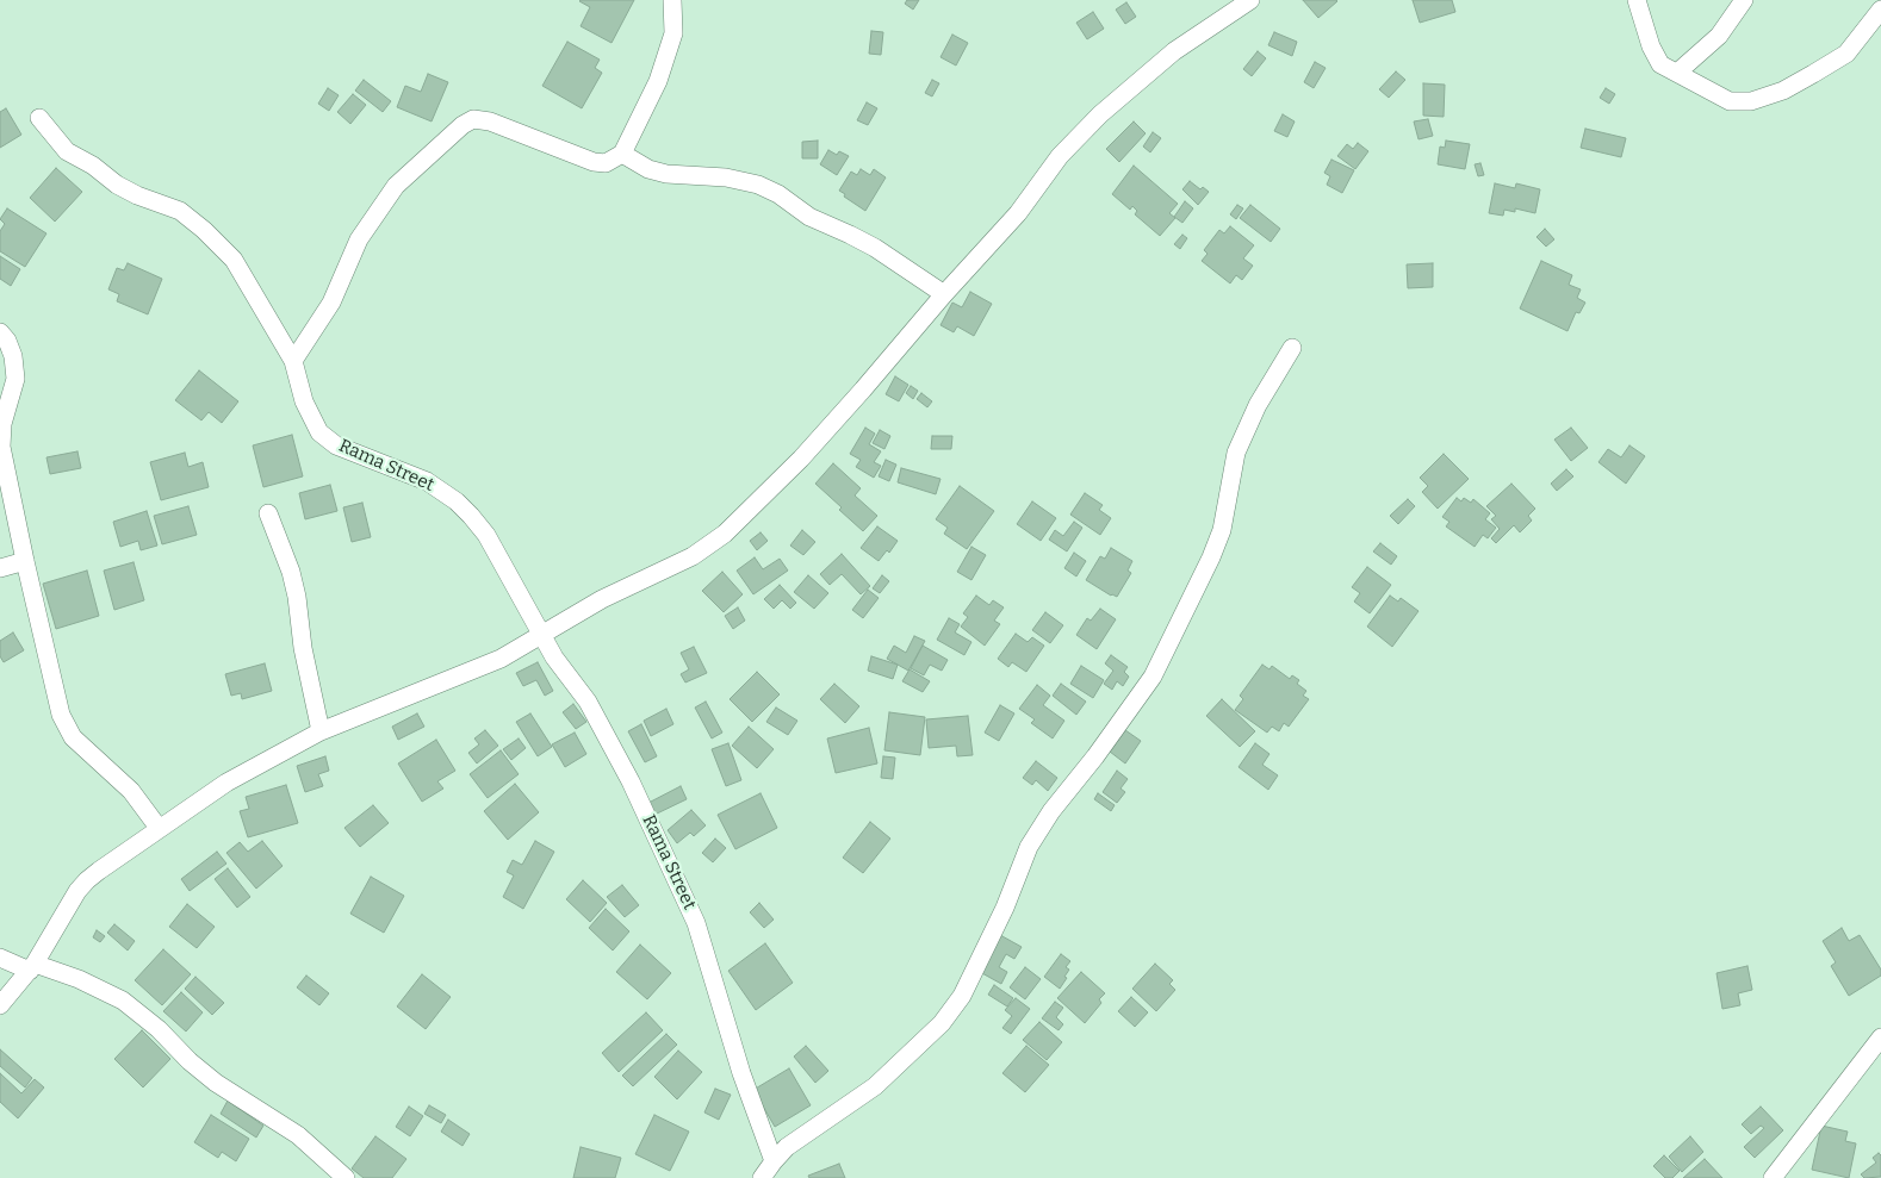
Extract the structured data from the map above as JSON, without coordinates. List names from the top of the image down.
{
  "streets": {
    "street": ["Rama Street"]
  }
}
